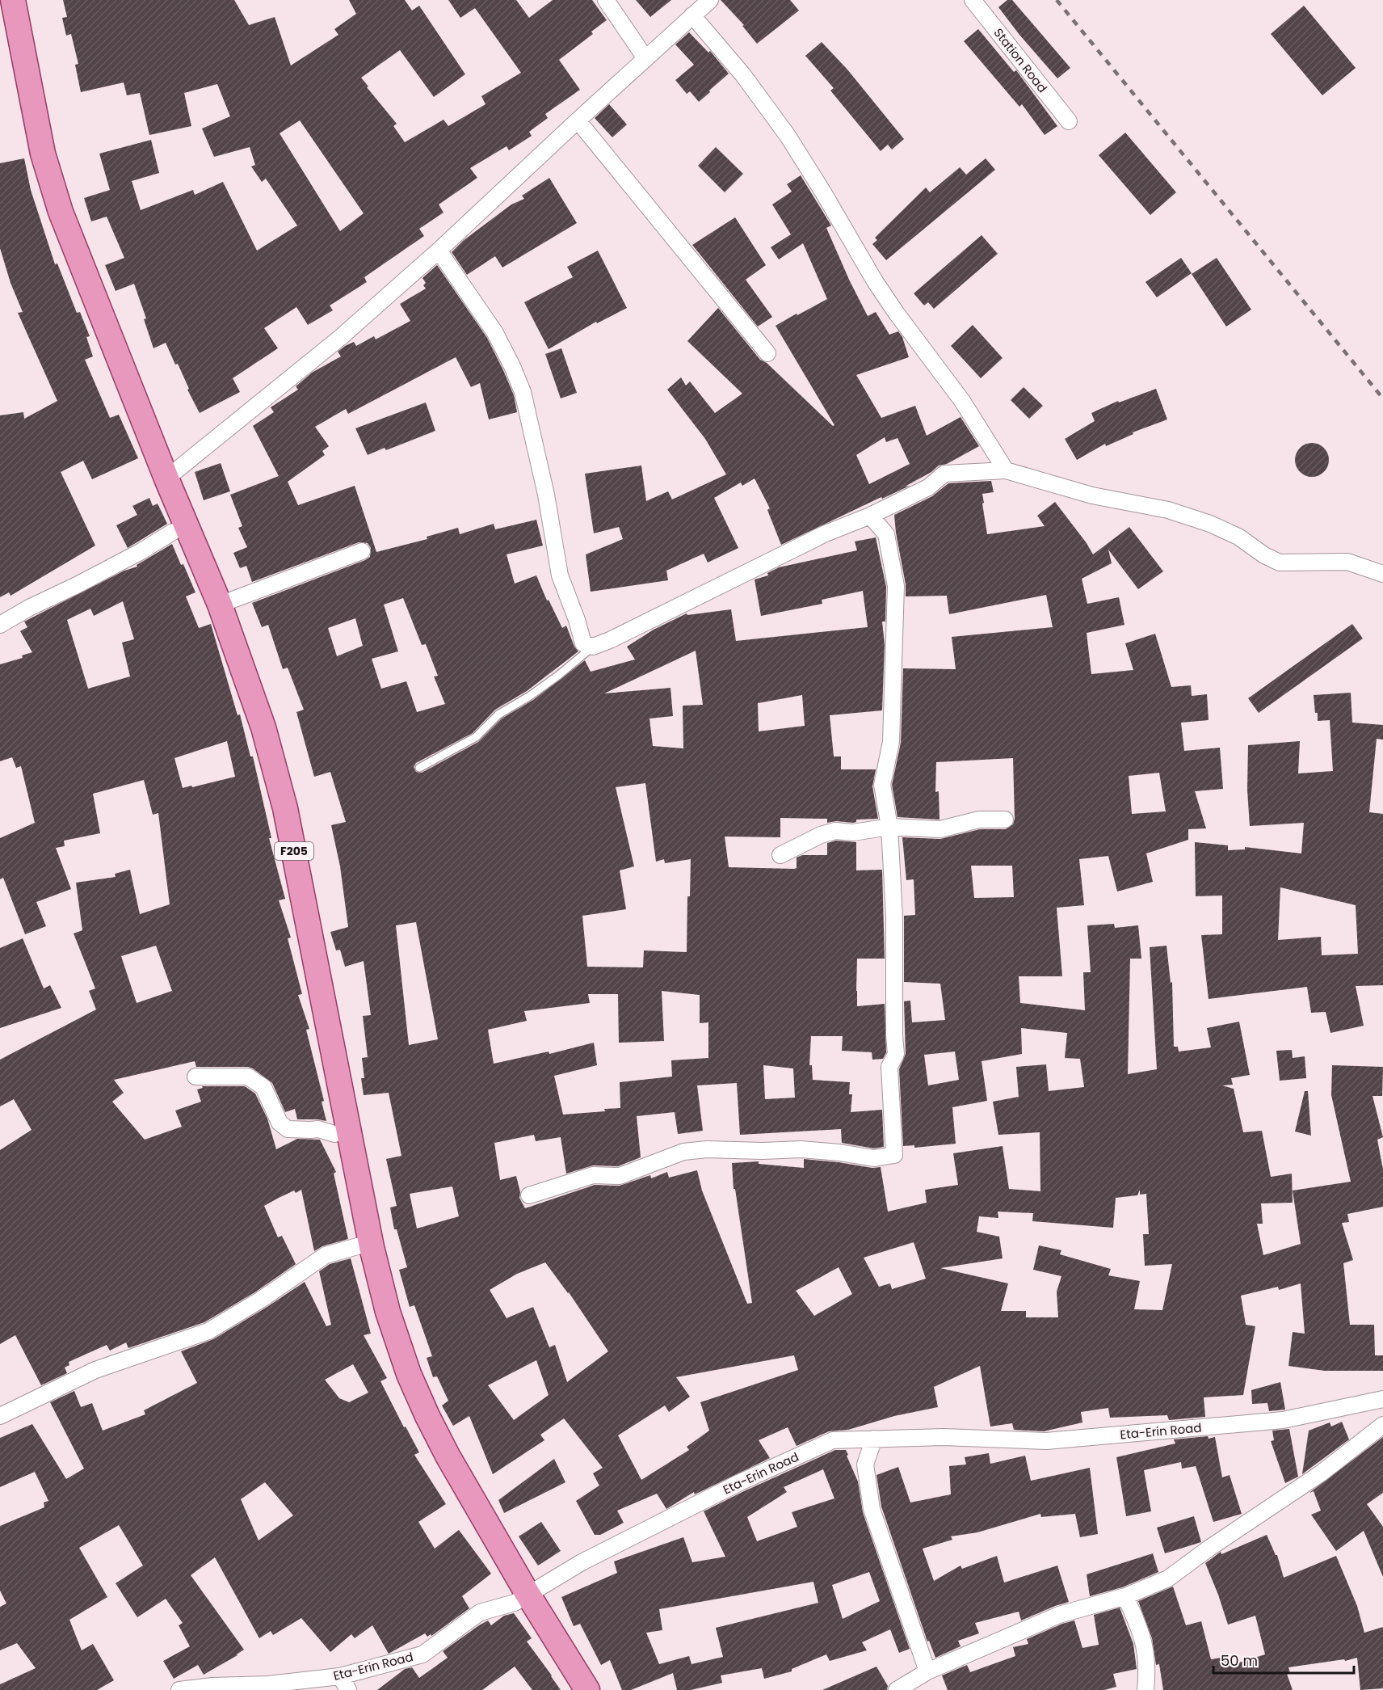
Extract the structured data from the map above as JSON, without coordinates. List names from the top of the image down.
{
  "streets": {
    "main road": ["F205"],
    "street": ["Station Road", "Eta-Erin Road"]
  },
  "crossings": [
    ["F205", "Eta-Erin Road"]
  ],
  "scale_bar": "50 m"
}
